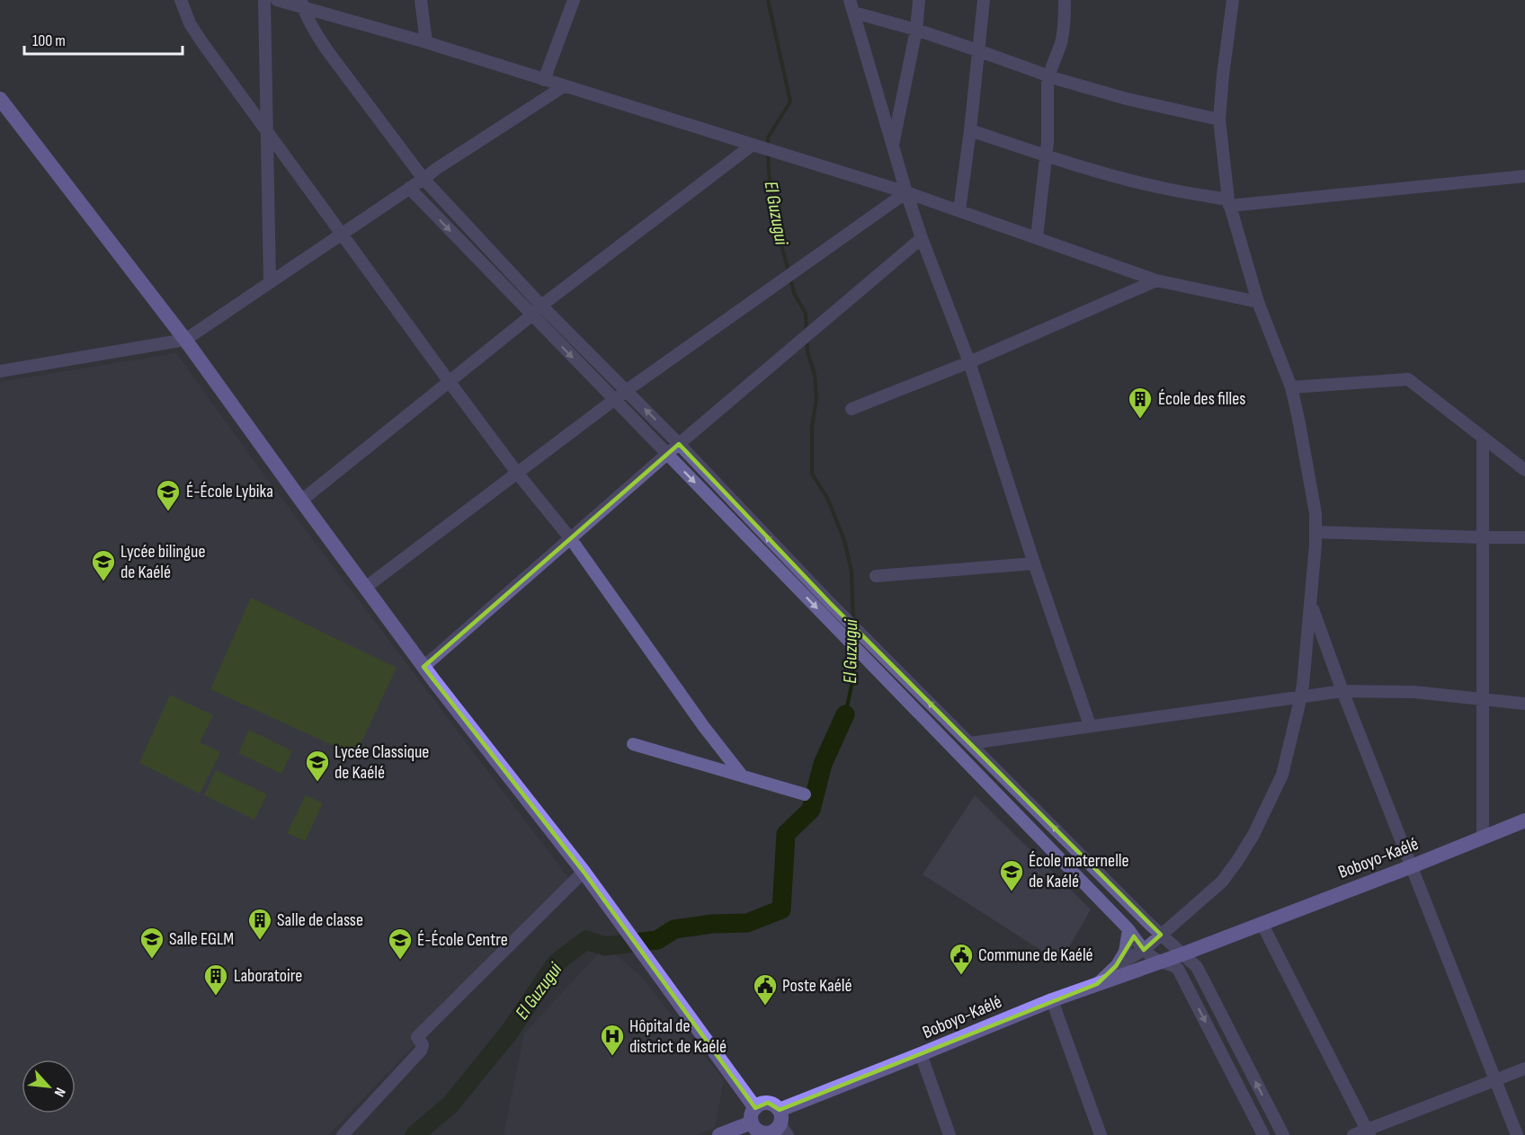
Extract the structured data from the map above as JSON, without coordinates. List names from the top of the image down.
{
  "streets": {
    "main road": ["Boboyo-Kaélé"]
  },
  "water": ["El Guzugui"],
  "places": {
    "building": ["École des filles", "Salle de classe", "Laboratoire"],
    "school or university": [
      "É-École Lybika",
      "Lycée bilingue de Kaélé",
      "Lycée Classique de Kaélé",
      "École maternelle de Kaélé",
      "Salle EGLM",
      "É-École Centre"
    ],
    "public building": ["Commune de Kaélé", "Poste Kaélé"],
    "hospital": ["Hôpital de district de Kaélé"]
  },
  "scale_bar": "100 m",
  "north": "bottom right"
}
